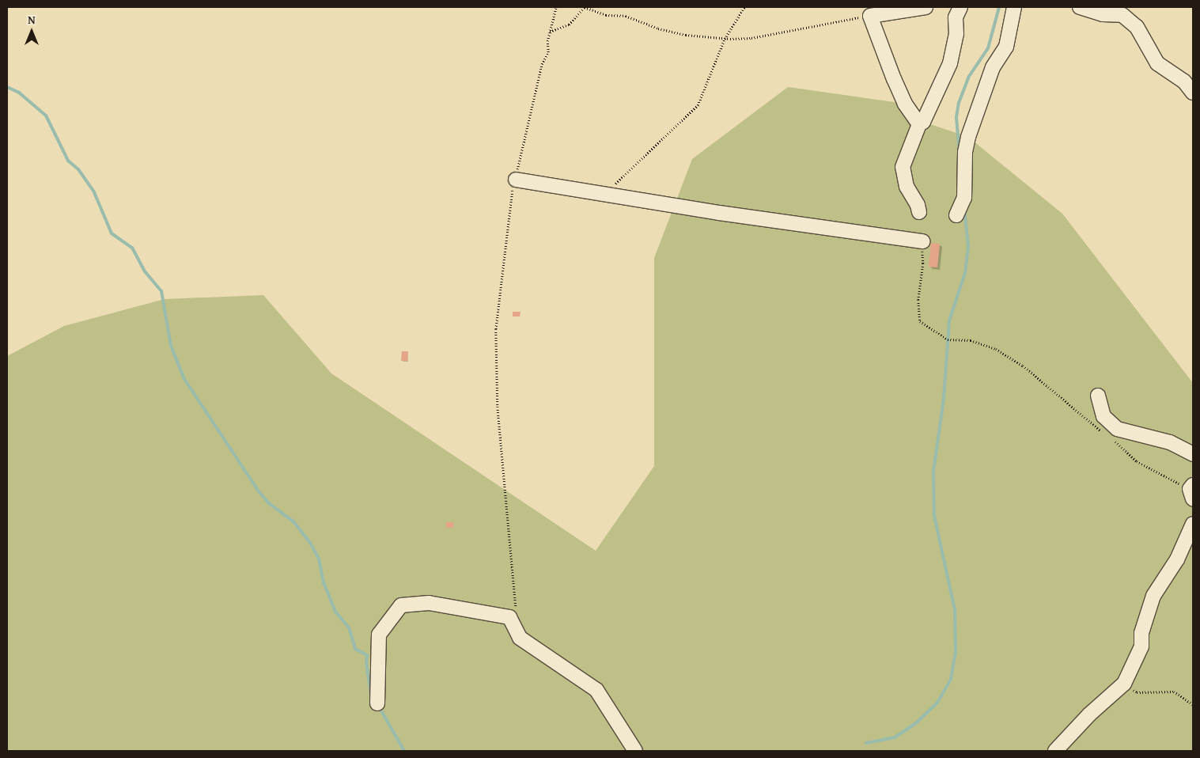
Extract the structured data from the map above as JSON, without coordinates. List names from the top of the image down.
{
  "north": "top"
}
